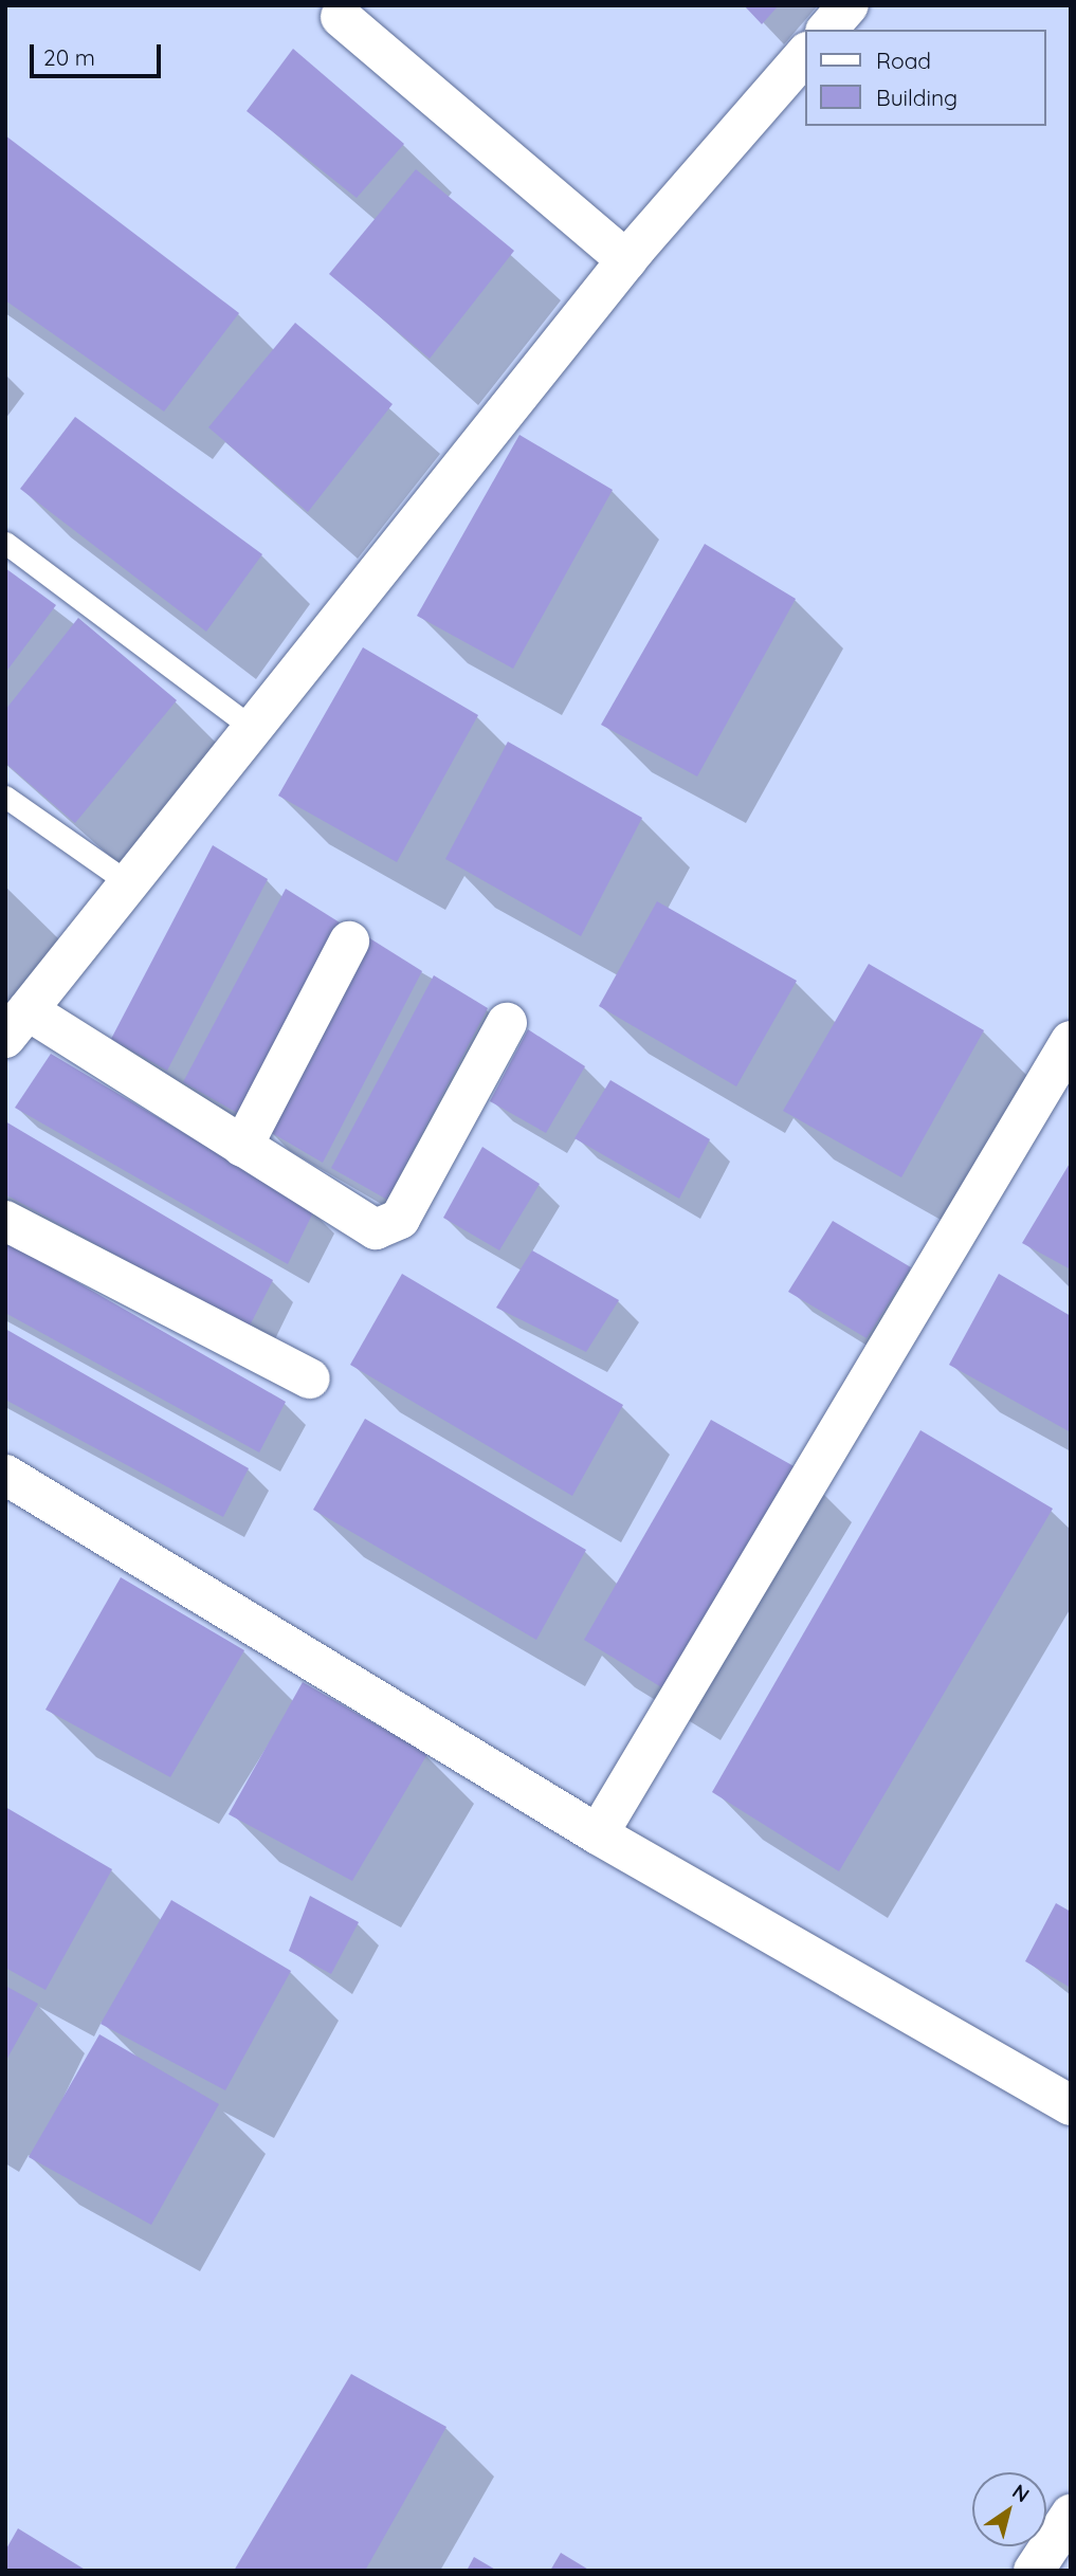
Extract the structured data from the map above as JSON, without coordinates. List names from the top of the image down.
{
  "legend": ["Road", "Building"],
  "scale_bar": "20 m",
  "north": "top right"
}
